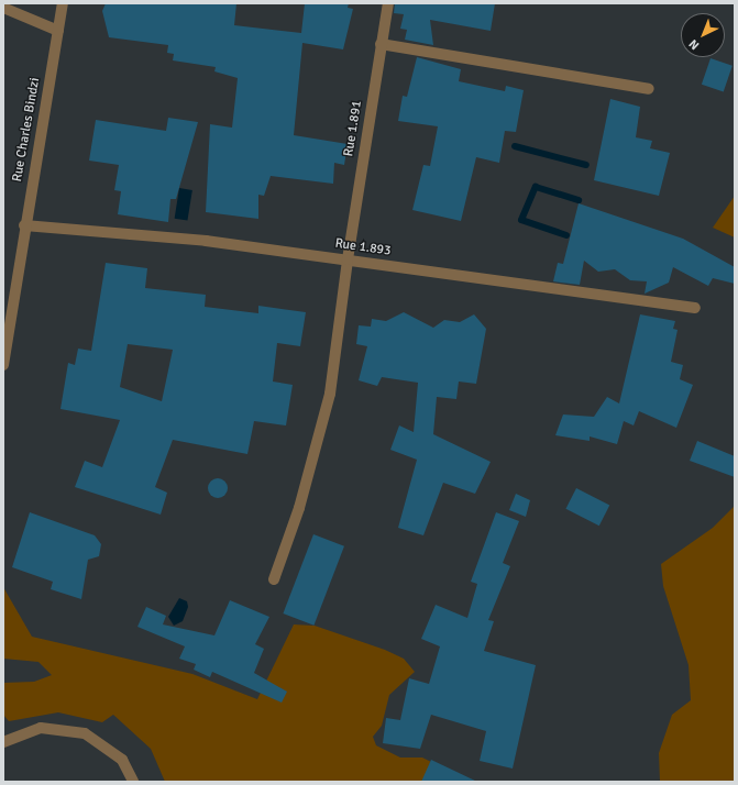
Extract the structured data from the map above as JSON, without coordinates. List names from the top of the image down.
{
  "streets": {
    "street": ["Rue 1.891", "Rue Charles Bindzi", "Rue 1.893"]
  },
  "crossings": [
    ["Rue 1.891", "Rue 1.893"],
    ["Rue Charles Bindzi", "Rue 1.893"]
  ],
  "north": "bottom left"
}
